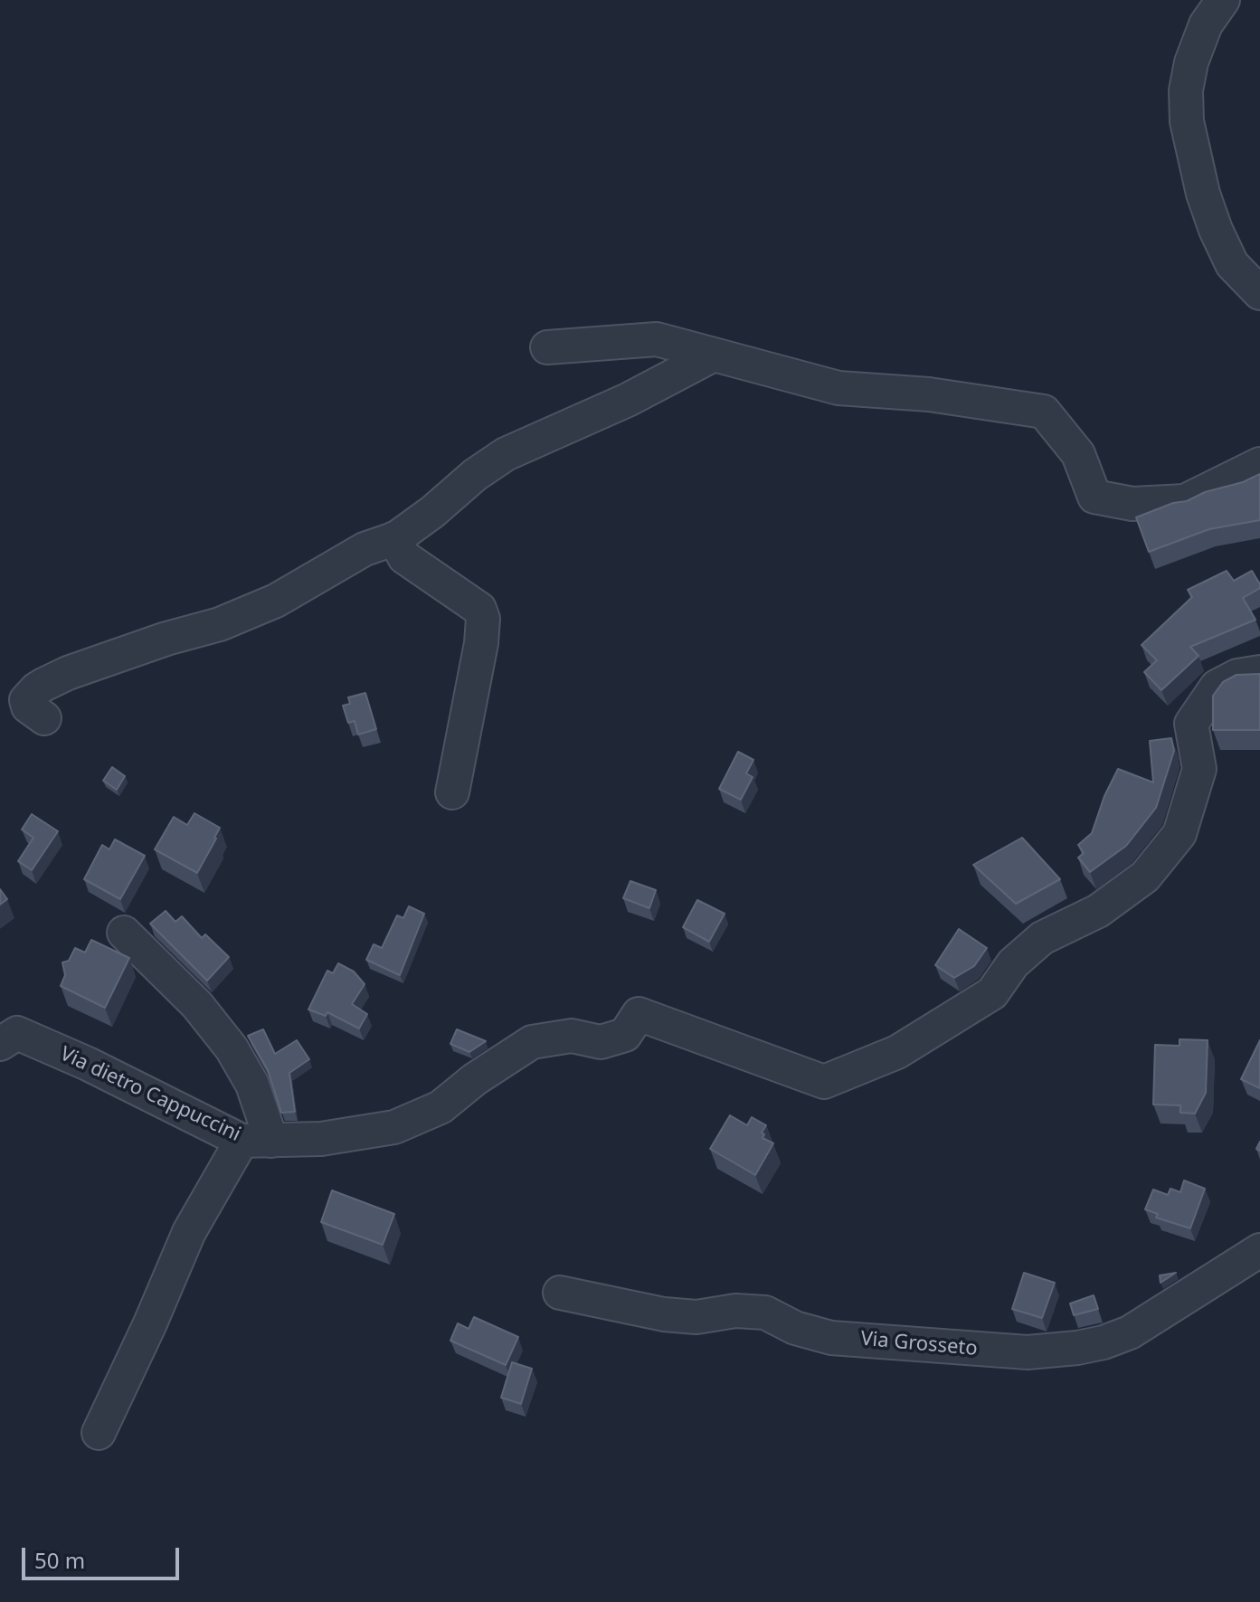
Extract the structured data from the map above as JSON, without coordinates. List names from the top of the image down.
{
  "streets": {
    "street": ["Via dietro Cappuccini", "Via Grosseto"]
  },
  "scale_bar": "50 m"
}
